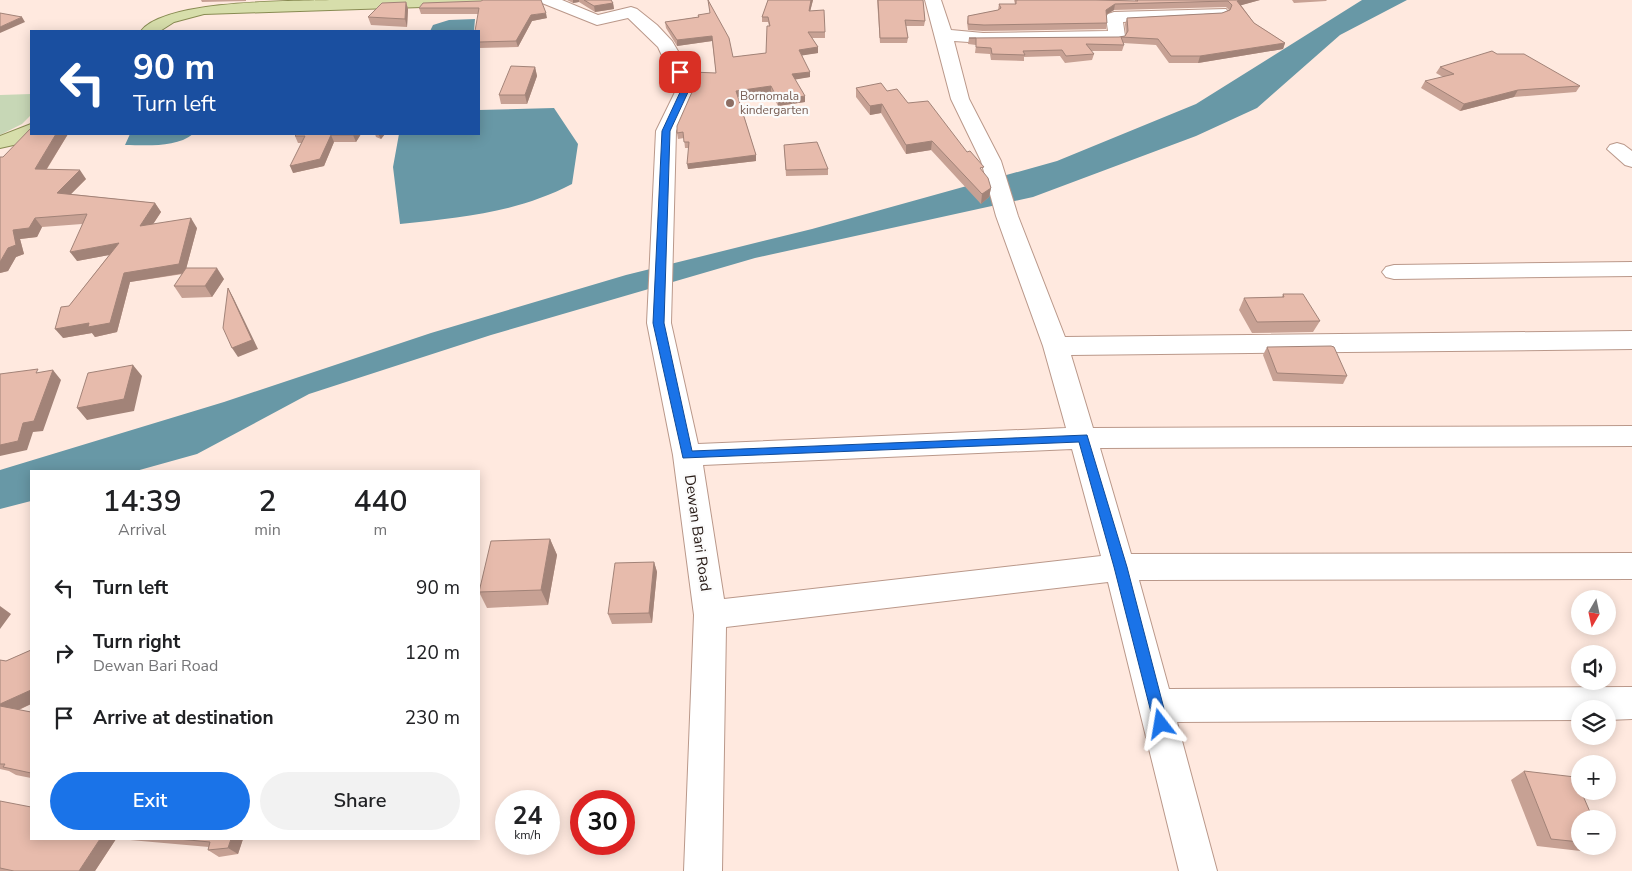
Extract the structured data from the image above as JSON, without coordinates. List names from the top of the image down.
{
  "streets": {
    "street": ["Dewan Bari Road"]
  },
  "places": ["Bornomala kindergarten"],
  "north": "bottom",
  "page": {
    "turn": ["90 m", "Turn left"],
    "eta": [
      "14:39",
      "Arrival",
      "2",
      "min",
      "440",
      "m"
    ],
    "list": [
      {
        "name": "Turn left",
        "value": "90 m"
      },
      {
        "name": "Turn right",
        "note": "Dewan Bari Road",
        "value": "120 m"
      },
      {
        "name": "Arrive at destination",
        "value": "230 m"
      }
    ],
    "map_buttons": ["+", "−"],
    "buttons": ["Exit", "Share"],
    "speed": "24 km/h",
    "limit": "30"
  }
}
